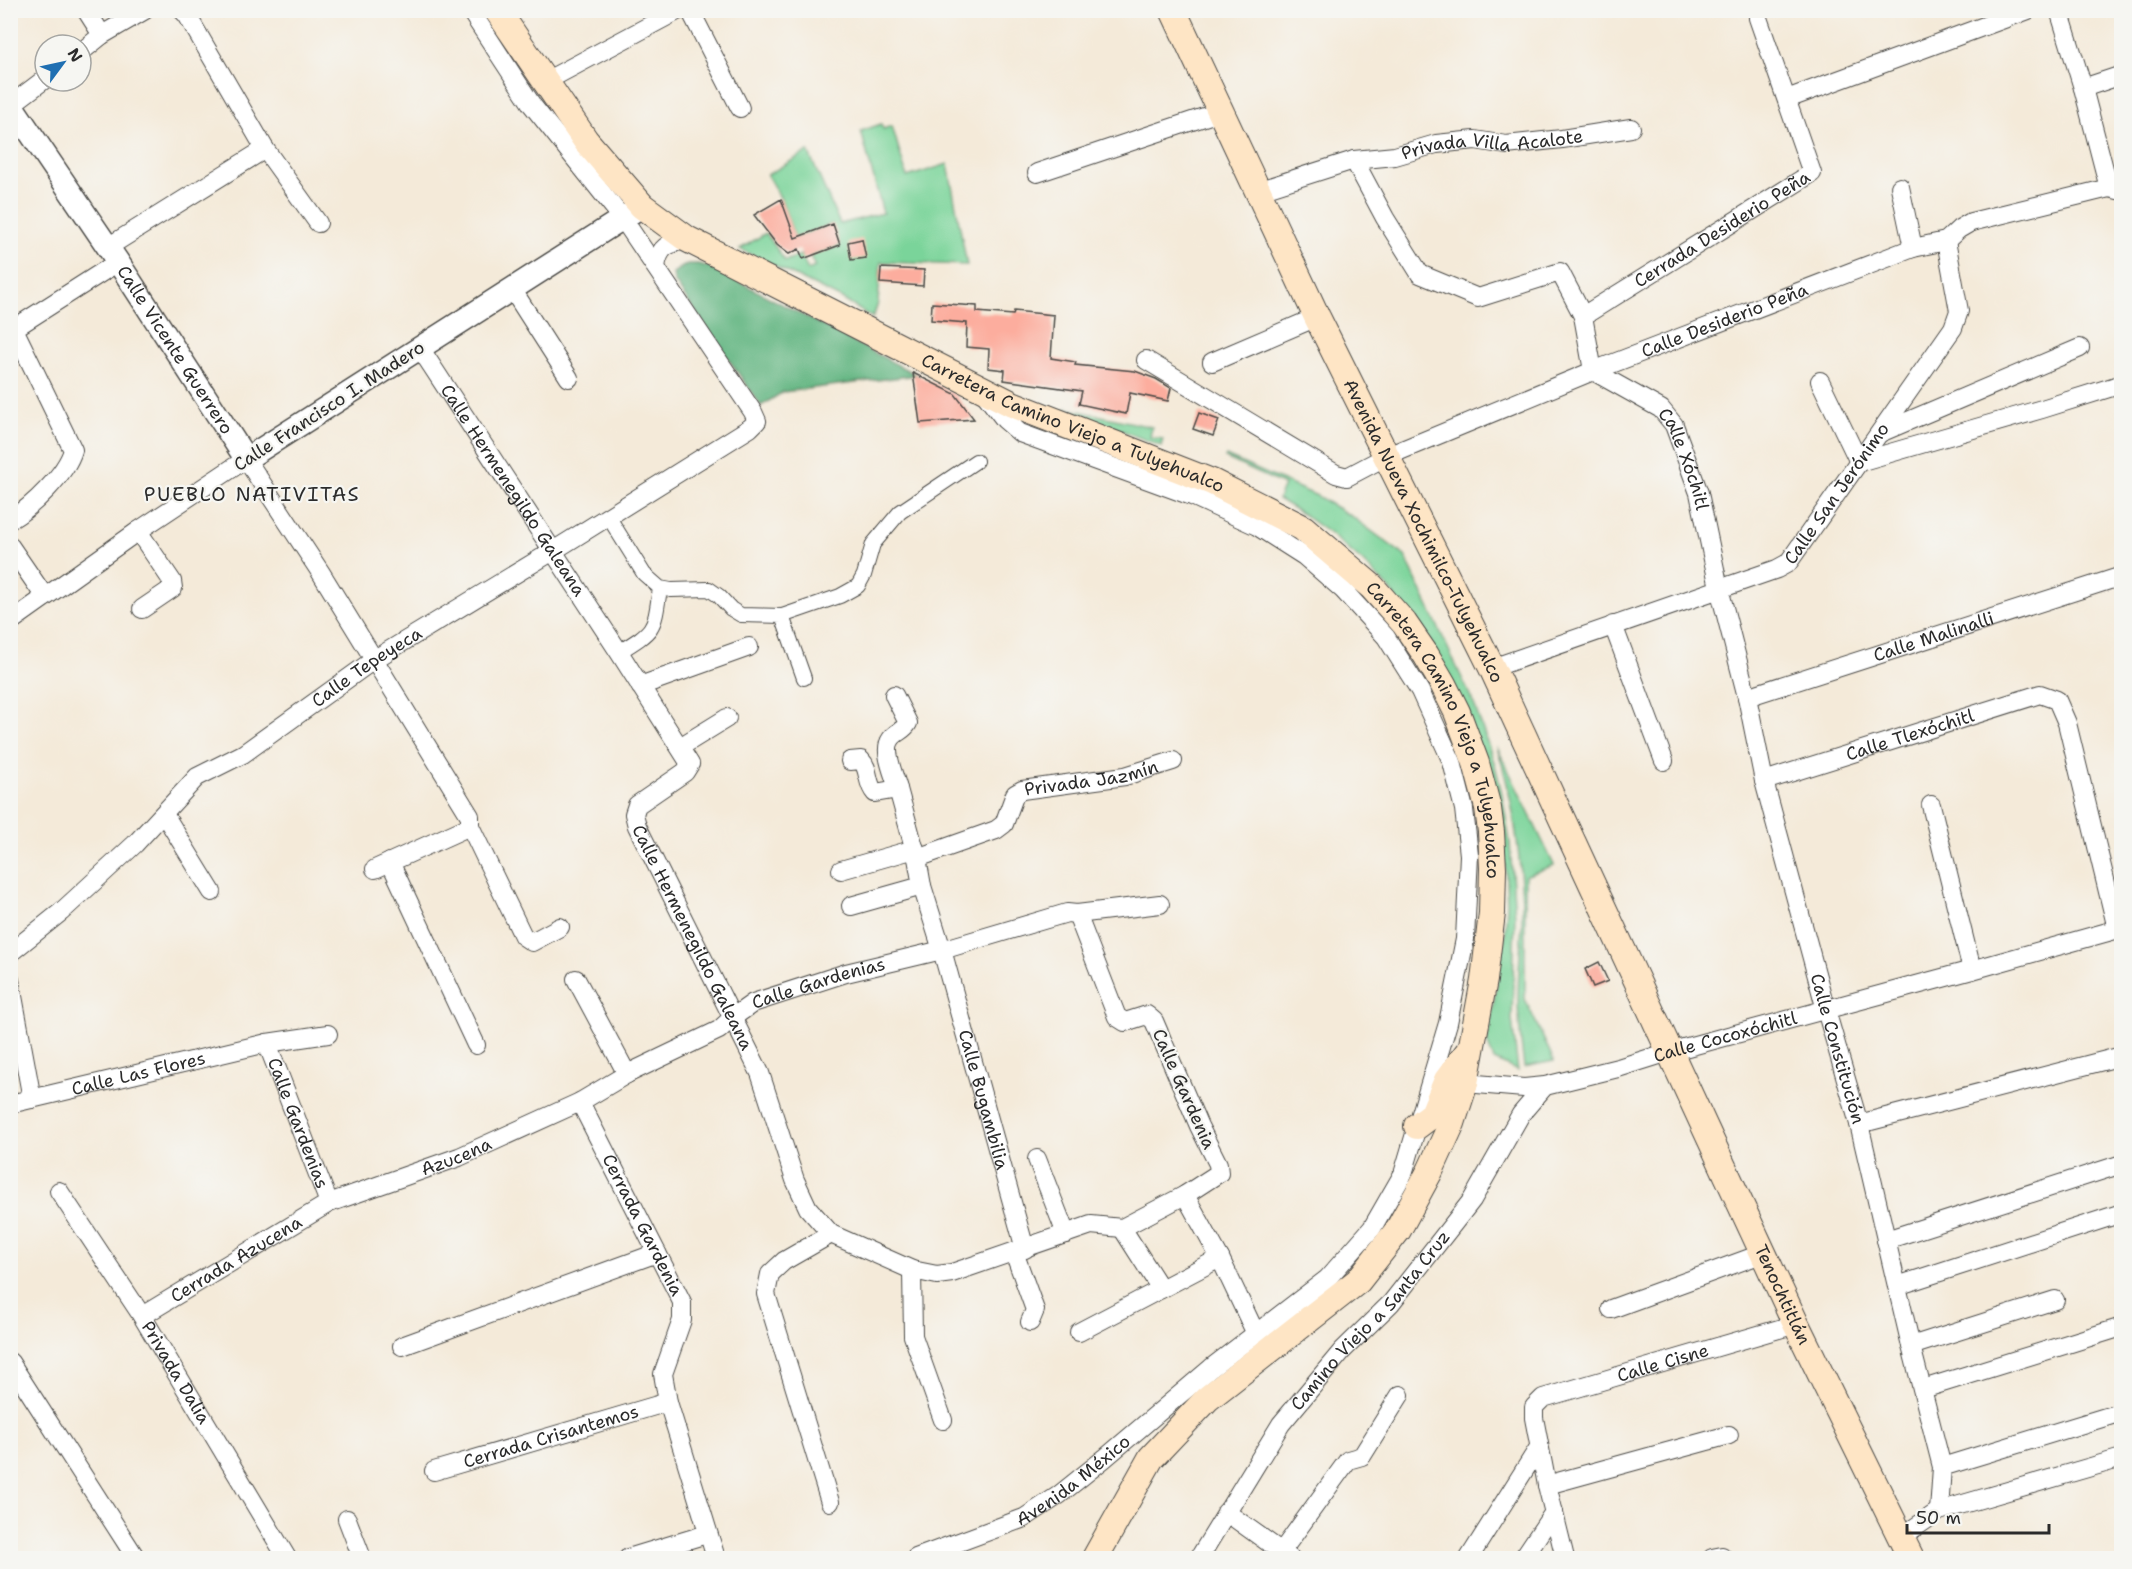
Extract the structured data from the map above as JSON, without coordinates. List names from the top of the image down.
{
  "streets": {
    "main road": ["Carretera Camino Viejo a Tulyehualco", "Avenida Nueva Xochimilco-Tulyehualco", "Tenochtitlán"],
    "street": [
      "Privada Villa Acalote",
      "Cerrada Desiderio Peña",
      "Calle Desiderio Peña",
      "Calle Vicente Guerrero",
      "Calle Francisco I. Madero",
      "Calle Xóchitl",
      "Calle Hermenegildo Galeana",
      "Calle San Jerónimo",
      "Calle Malinalli",
      "Calle Tepeyeca",
      "Calle Tlexóchitl",
      "Privada Jazmín",
      "Calle Gardenias",
      "Calle Cocoxóchitl",
      "Calle Constitución",
      "Calle Las Flores",
      "Calle Gardenia",
      "Calle Bugambilia",
      "Azucena",
      "Cerrada Gardenia",
      "Cerrada Azucena",
      "Camino Viejo a Santa Cruz",
      "Calle Cisne",
      "Privada Dalia",
      "Cerrada Crisantemos",
      "Avenida México"
    ]
  },
  "crossings": [
    ["Privada Villa Acalote", "Avenida Nueva Xochimilco-Tulyehualco"],
    ["Calle Desiderio Peña", "Calle Xóchitl"],
    ["Calle Desiderio Peña", "Calle San Jerónimo"],
    ["Calle Desiderio Peña", "Avenida Nueva Xochimilco-Tulyehualco"],
    ["Calle Vicente Guerrero", "Calle Francisco I. Madero"],
    ["Calle Vicente Guerrero", "Calle Tepeyeca"],
    ["Calle Francisco I. Madero", "Carretera Camino Viejo a Tulyehualco"],
    ["Calle Francisco I. Madero", "Calle Hermenegildo Galeana"],
    ["Carretera Camino Viejo a Tulyehualco", "Calle Cocoxóchitl"],
    ["Carretera Camino Viejo a Tulyehualco", "Avenida México"],
    ["Calle Xóchitl", "Calle San Jerónimo"],
    ["Calle Xóchitl", "Calle Constitución"],
    ["Calle Hermenegildo Galeana", "Calle Tepeyeca"],
    ["Calle Hermenegildo Galeana", "Calle Gardenias"],
    ["Calle Hermenegildo Galeana", "Calle Bugambilia"],
    ["Calle San Jerónimo", "Avenida Nueva Xochimilco-Tulyehualco"],
    ["Calle San Jerónimo", "Calle Constitución"],
    ["Avenida Nueva Xochimilco-Tulyehualco", "Calle Cocoxóchitl"],
    ["Avenida Nueva Xochimilco-Tulyehualco", "Tenochtitlán"],
    ["Calle Malinalli", "Calle Constitución"],
    ["Calle Tlexóchitl", "Calle Cocoxóchitl"],
    ["Calle Tlexóchitl", "Calle Constitución"],
    ["Calle Gardenias", "Calle Las Flores"],
    ["Calle Gardenias", "Calle Gardenia"],
    ["Calle Gardenias", "Calle Bugambilia"],
    ["Calle Gardenias", "Azucena"],
    ["Calle Gardenias", "Cerrada Gardenia"],
    ["Calle Gardenias", "Cerrada Azucena"],
    ["Calle Cocoxóchitl", "Calle Constitución"],
    ["Calle Cocoxóchitl", "Tenochtitlán"],
    ["Calle Cocoxóchitl", "Camino Viejo a Santa Cruz"],
    ["Azucena", "Cerrada Gardenia"],
    ["Azucena", "Cerrada Azucena"],
    ["Cerrada Gardenia", "Cerrada Crisantemos"],
    ["Cerrada Azucena", "Privada Dalia"],
    ["Tenochtitlán", "Calle Cisne"]
  ],
  "districts": ["PUEBLO NATIVITAS"],
  "scale_bar": "50 m",
  "north": "top right"
}
